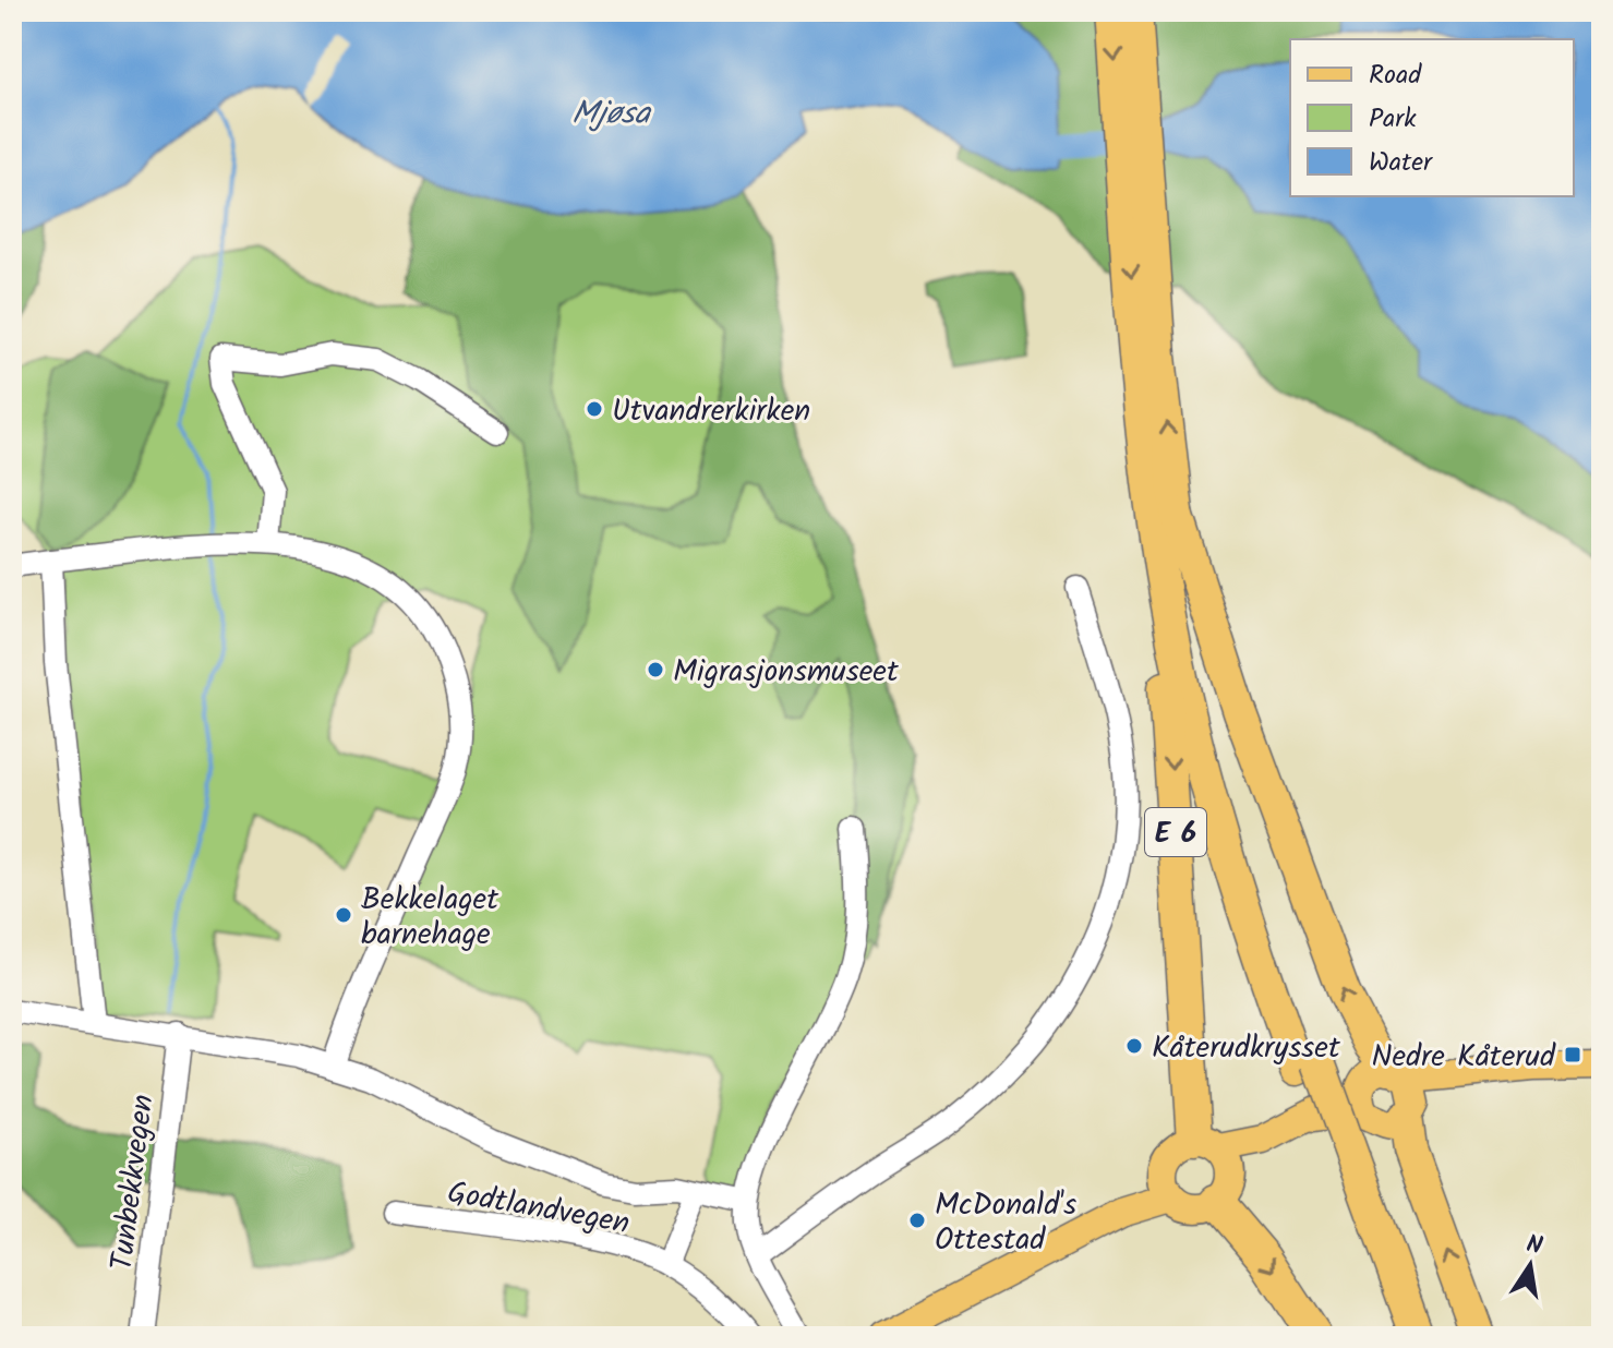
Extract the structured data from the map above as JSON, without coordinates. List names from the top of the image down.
{
  "streets": {
    "highway": ["E 6"],
    "street": ["Tunbekkvegen", "Godtlandvegen"]
  },
  "water": ["Mjøsa"],
  "places": {
    "other": [
      "Utvandrerkirken",
      "Migrasjonsmuseet",
      "Bekkelaget barnehage",
      "Kåterudkrysset",
      "McDonald's Ottestad"
    ],
    "transit": ["Nedre Kåterud"]
  },
  "legend": ["Road", "Park", "Water"],
  "north": "top"
}
